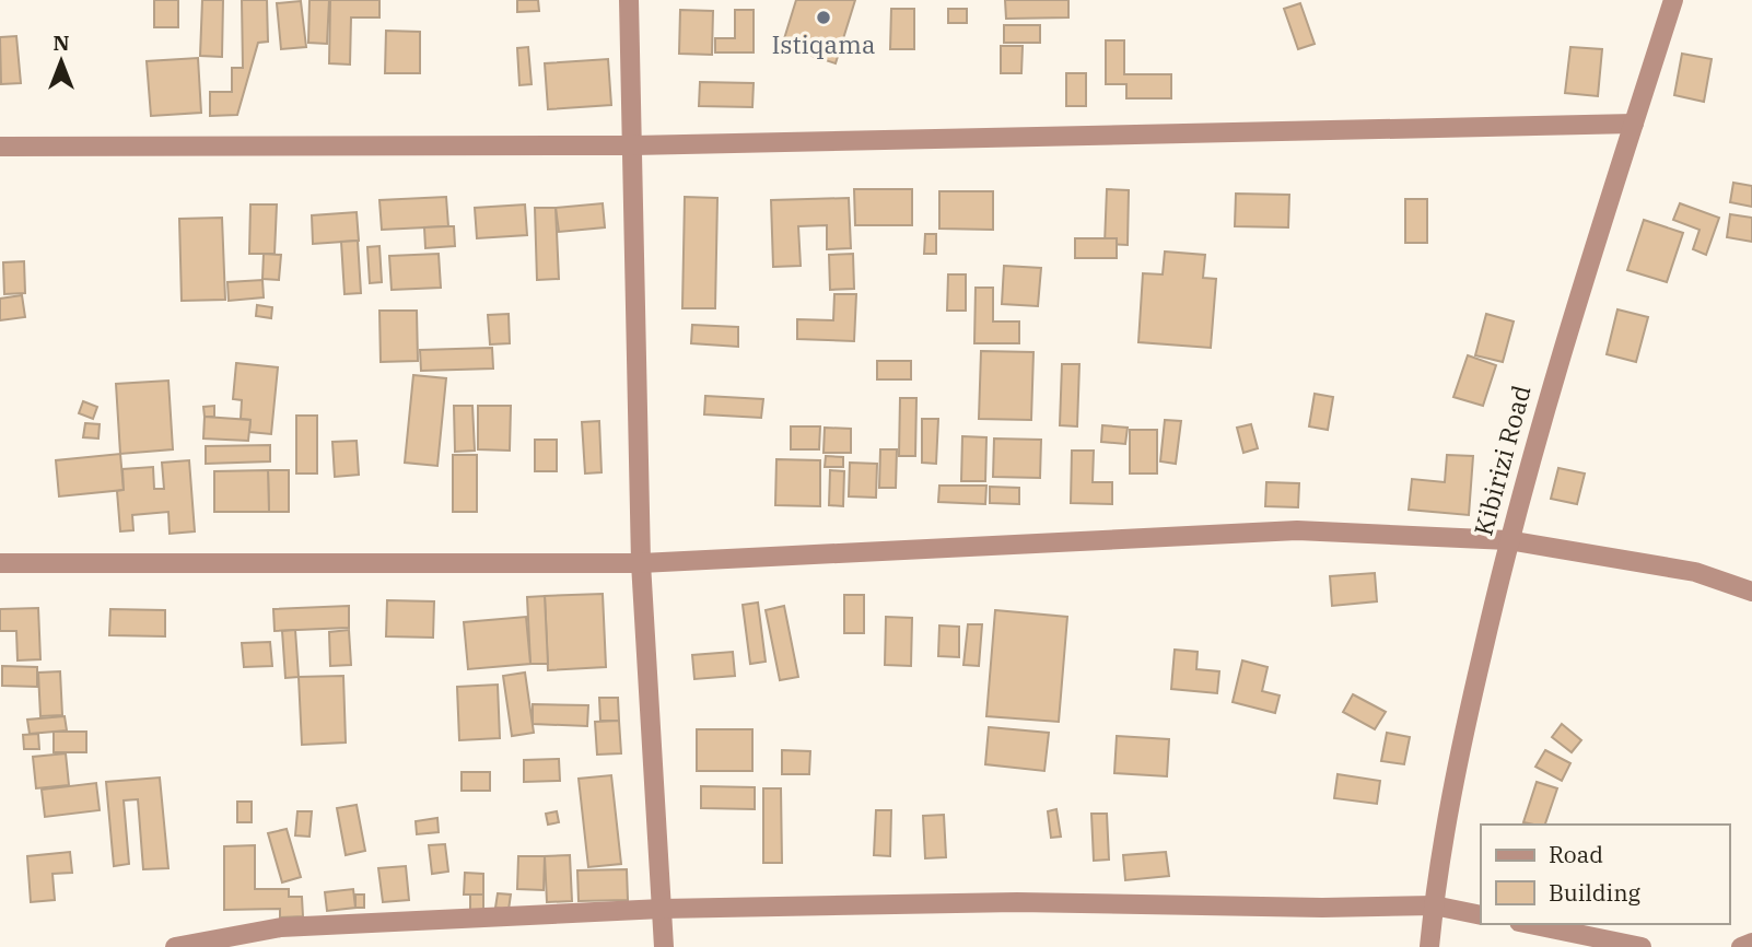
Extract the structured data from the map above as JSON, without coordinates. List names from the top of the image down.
{
  "streets": {
    "street": ["Kibirizi Road"]
  },
  "places": ["Istiqama"],
  "legend": ["Road", "Building"],
  "north": "top"
}
